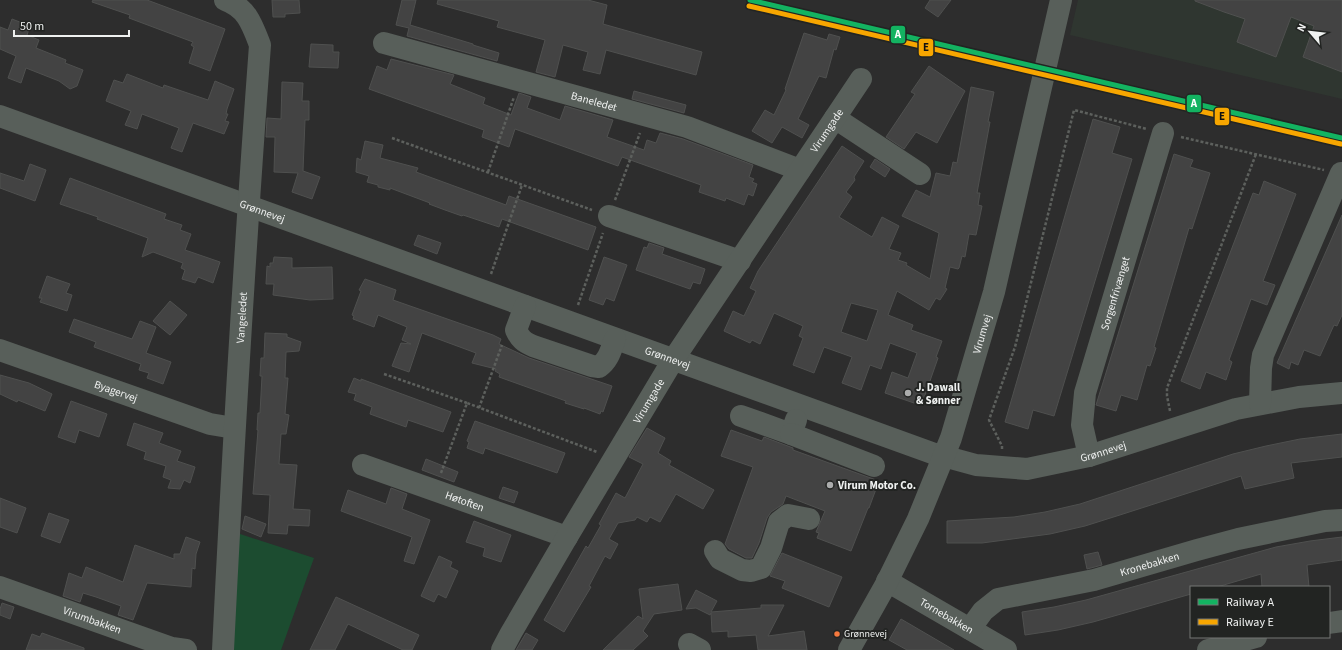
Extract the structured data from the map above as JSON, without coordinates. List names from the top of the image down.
{
  "streets": {
    "street": [
      "Baneledet",
      "Virumgade",
      "Grønnevej",
      "Sorgenfrivænget",
      "Vangeledet",
      "Virumvej",
      "Byagervej",
      "Høtoften",
      "Kronebakken",
      "Tornebakken",
      "Virumbakken"
    ]
  },
  "crossings": [
    ["Baneledet", "Virumgade"],
    ["Virumgade", "Grønnevej"],
    ["Virumgade", "Høtoften"],
    ["Grønnevej", "Sorgenfrivænget"],
    ["Grønnevej", "Vangeledet"],
    ["Grønnevej", "Virumvej"],
    ["Vangeledet", "Byagervej"],
    ["Virumvej", "Tornebakken"],
    ["Kronebakken", "Tornebakken"]
  ],
  "places": ["J. Dawall & Sønner", "Virum Motor Co.", "Grønnevej"],
  "lines": ["rail line A", "rail line E"],
  "legend": ["Railway A", "Railway E"],
  "scale_bar": "50 m",
  "north": "top left"
}
